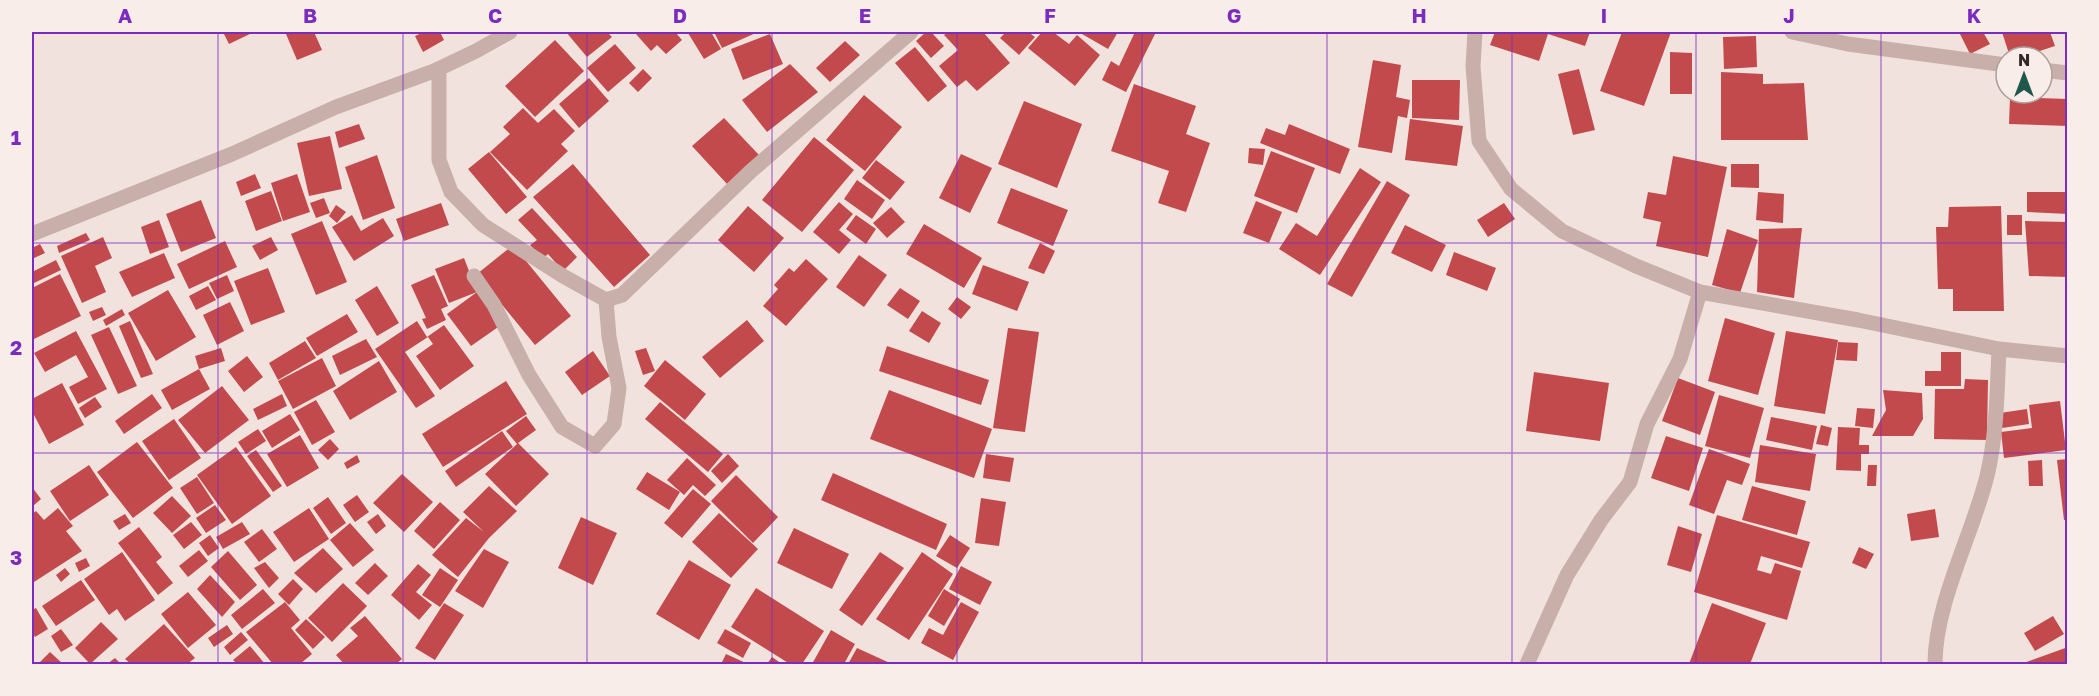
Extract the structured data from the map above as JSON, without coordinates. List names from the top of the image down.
{
  "north": "top",
  "grid": {
    "columns": [
      "A",
      "B",
      "C",
      "D",
      "E",
      "F",
      "G",
      "H",
      "I",
      "J",
      "K"
    ],
    "rows": ["1", "2", "3"]
  }
}
